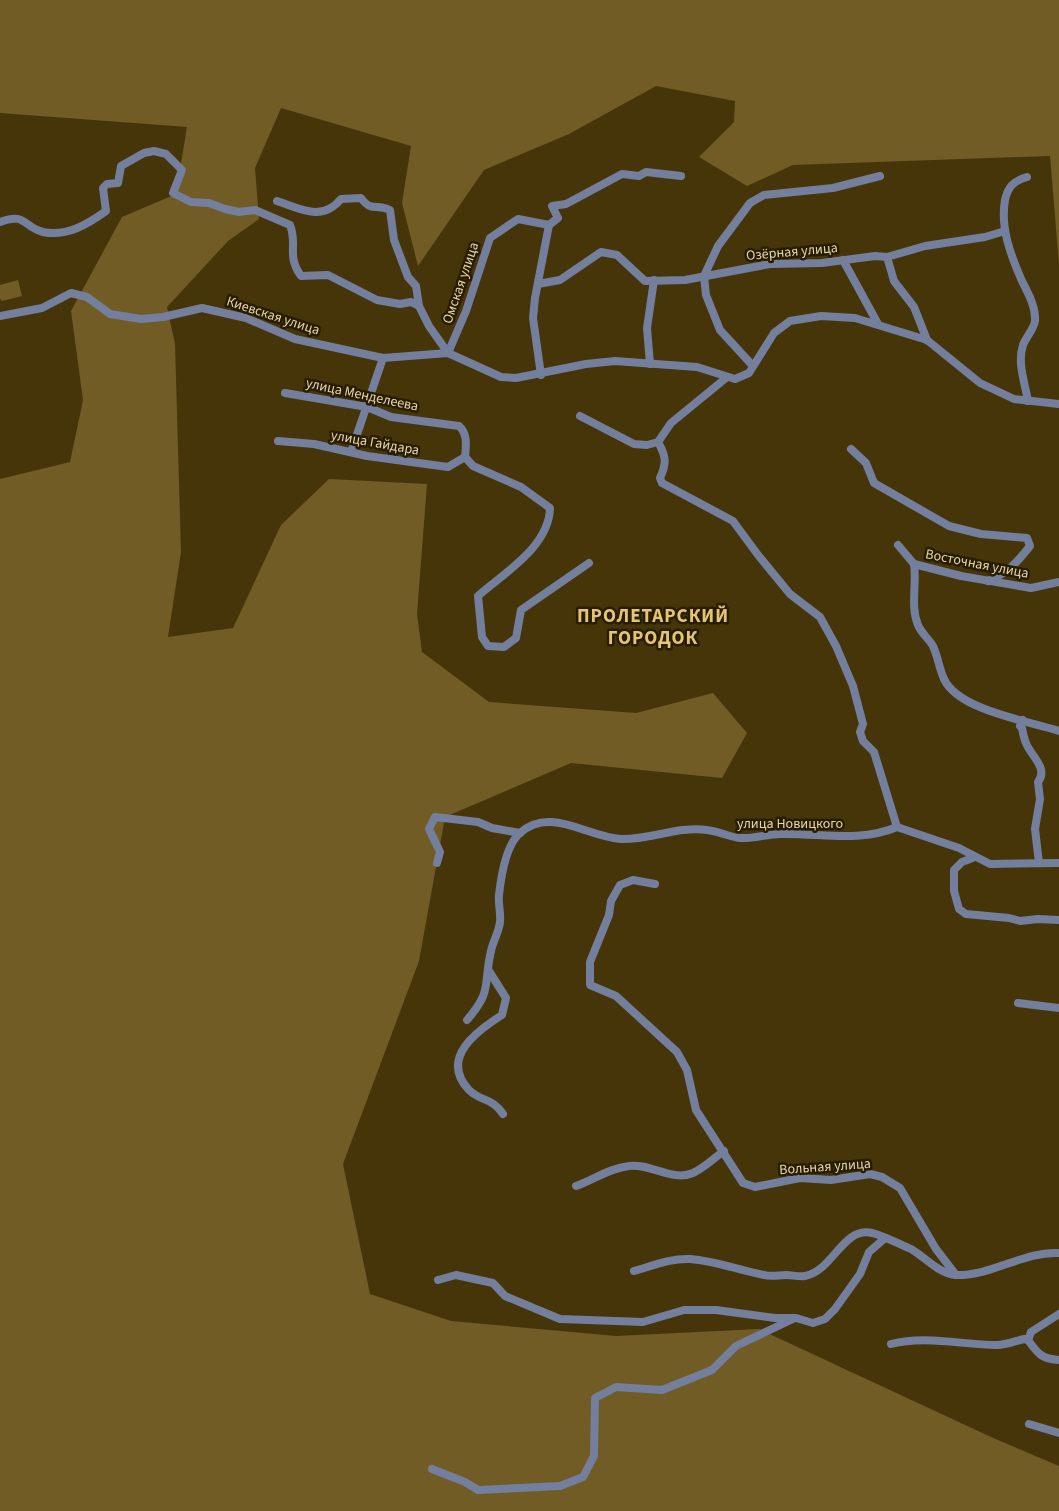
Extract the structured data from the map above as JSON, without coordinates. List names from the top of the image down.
{
  "streets": {
    "street": [
      "Озёрная улица",
      "Омская улица",
      "Киевская улица",
      "улица Менделеева",
      "улица Гайдара",
      "Восточная улица",
      "улица Новицкого",
      "Вольная улица"
    ]
  },
  "crossings": [
    ["Омская улица", "Киевская улица"],
    ["улица Менделеева", "улица Гайдара"]
  ],
  "districts": ["ПРОЛЕТАРСКИЙ ГОРОДОК"]
}
